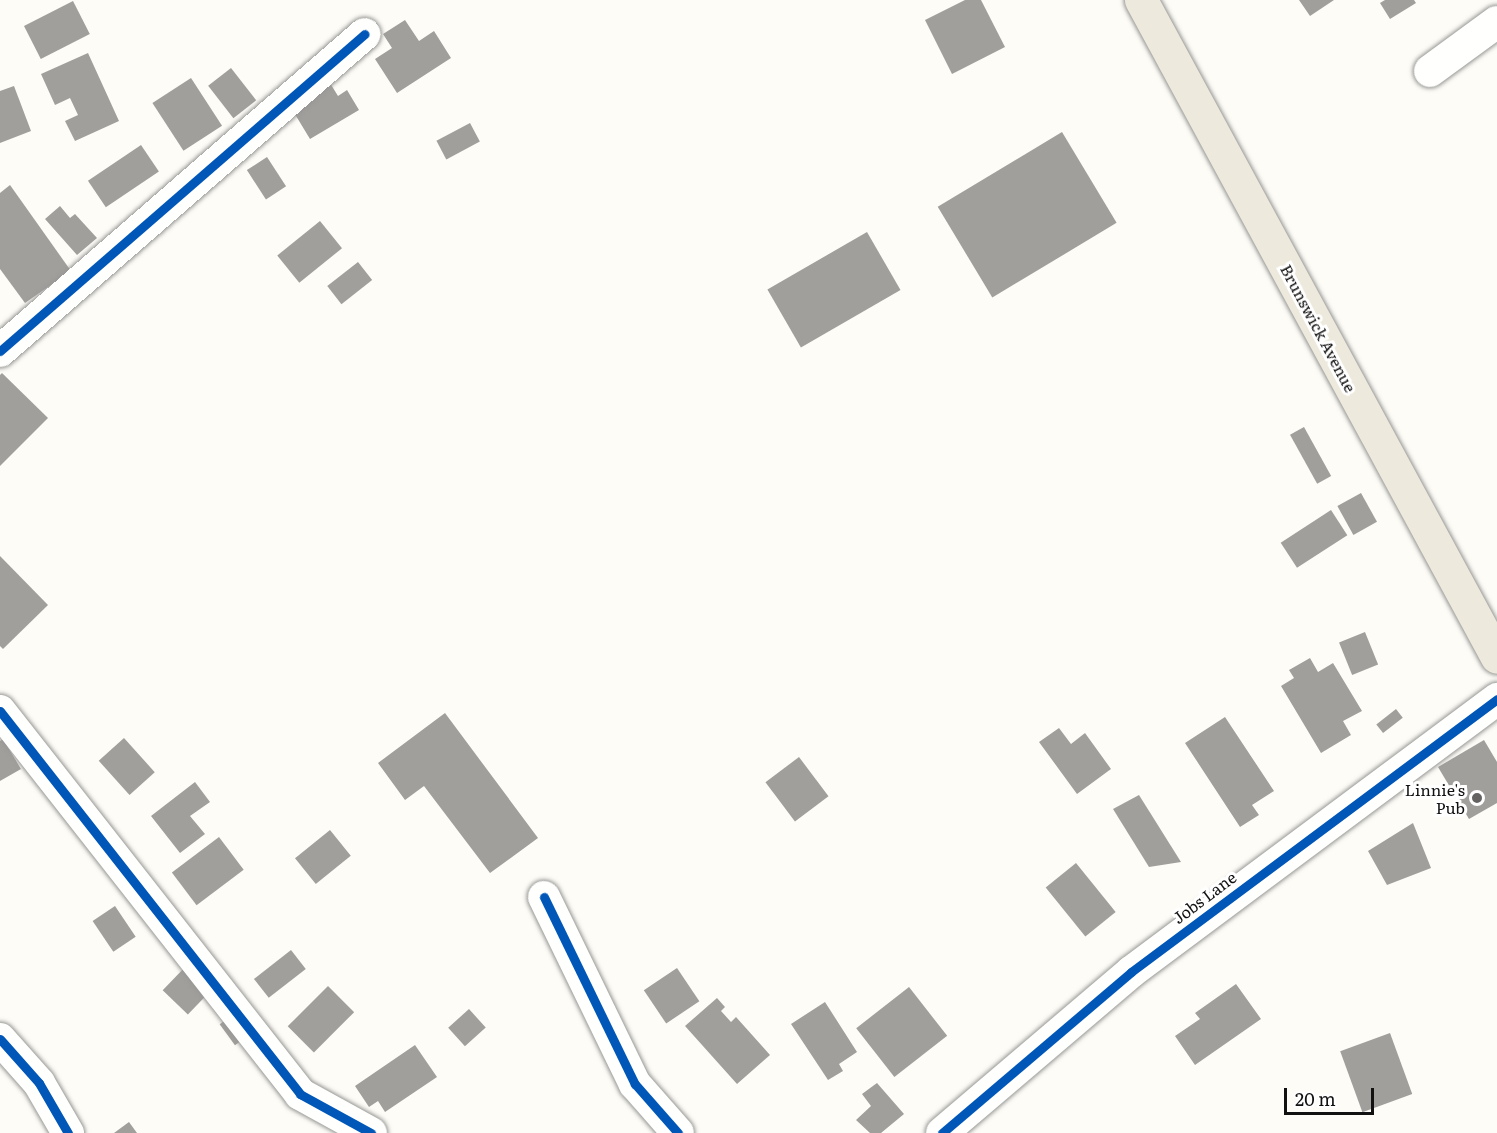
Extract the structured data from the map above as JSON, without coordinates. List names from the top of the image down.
{
  "streets": {
    "main road": ["Brunswick Avenue"],
    "street": ["Jobs Lane"]
  },
  "places": ["Linnie's Pub"],
  "scale_bar": "20 m"
}
